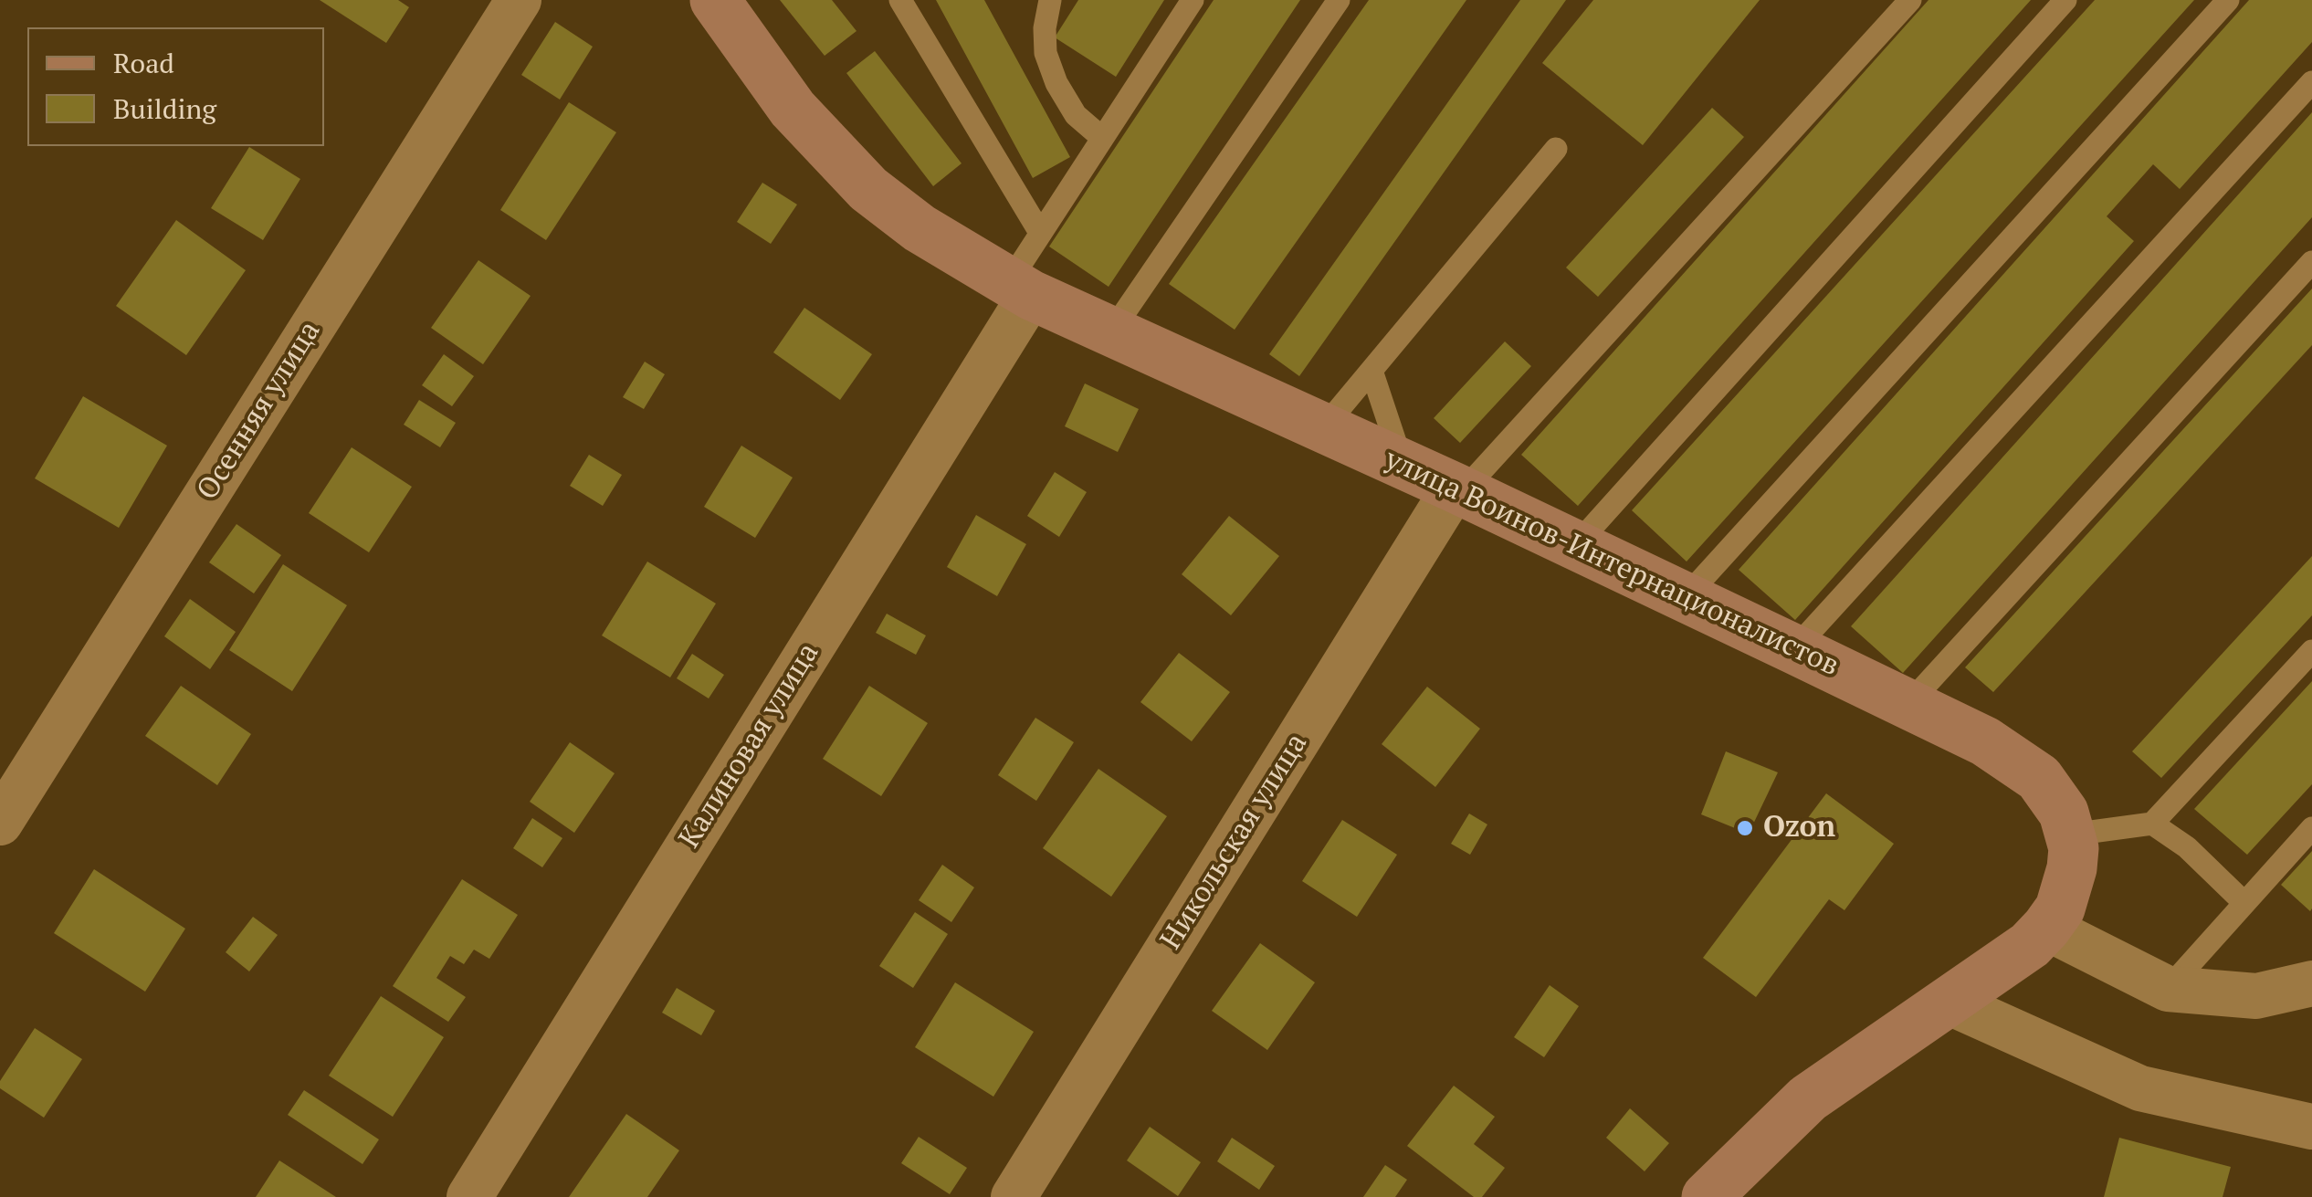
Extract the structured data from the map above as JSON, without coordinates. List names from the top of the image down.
{
  "streets": {
    "street": [
      "Осенняя улица",
      "улица Воинов-Интернационалистов",
      "Калиновая улица",
      "Никольская улица"
    ]
  },
  "crossings": [
    ["улица Воинов-Интернационалистов", "Калиновая улица"],
    ["улица Воинов-Интернационалистов", "Никольская улица"]
  ],
  "places": ["Ozon"],
  "legend": ["Road", "Building"]
}
